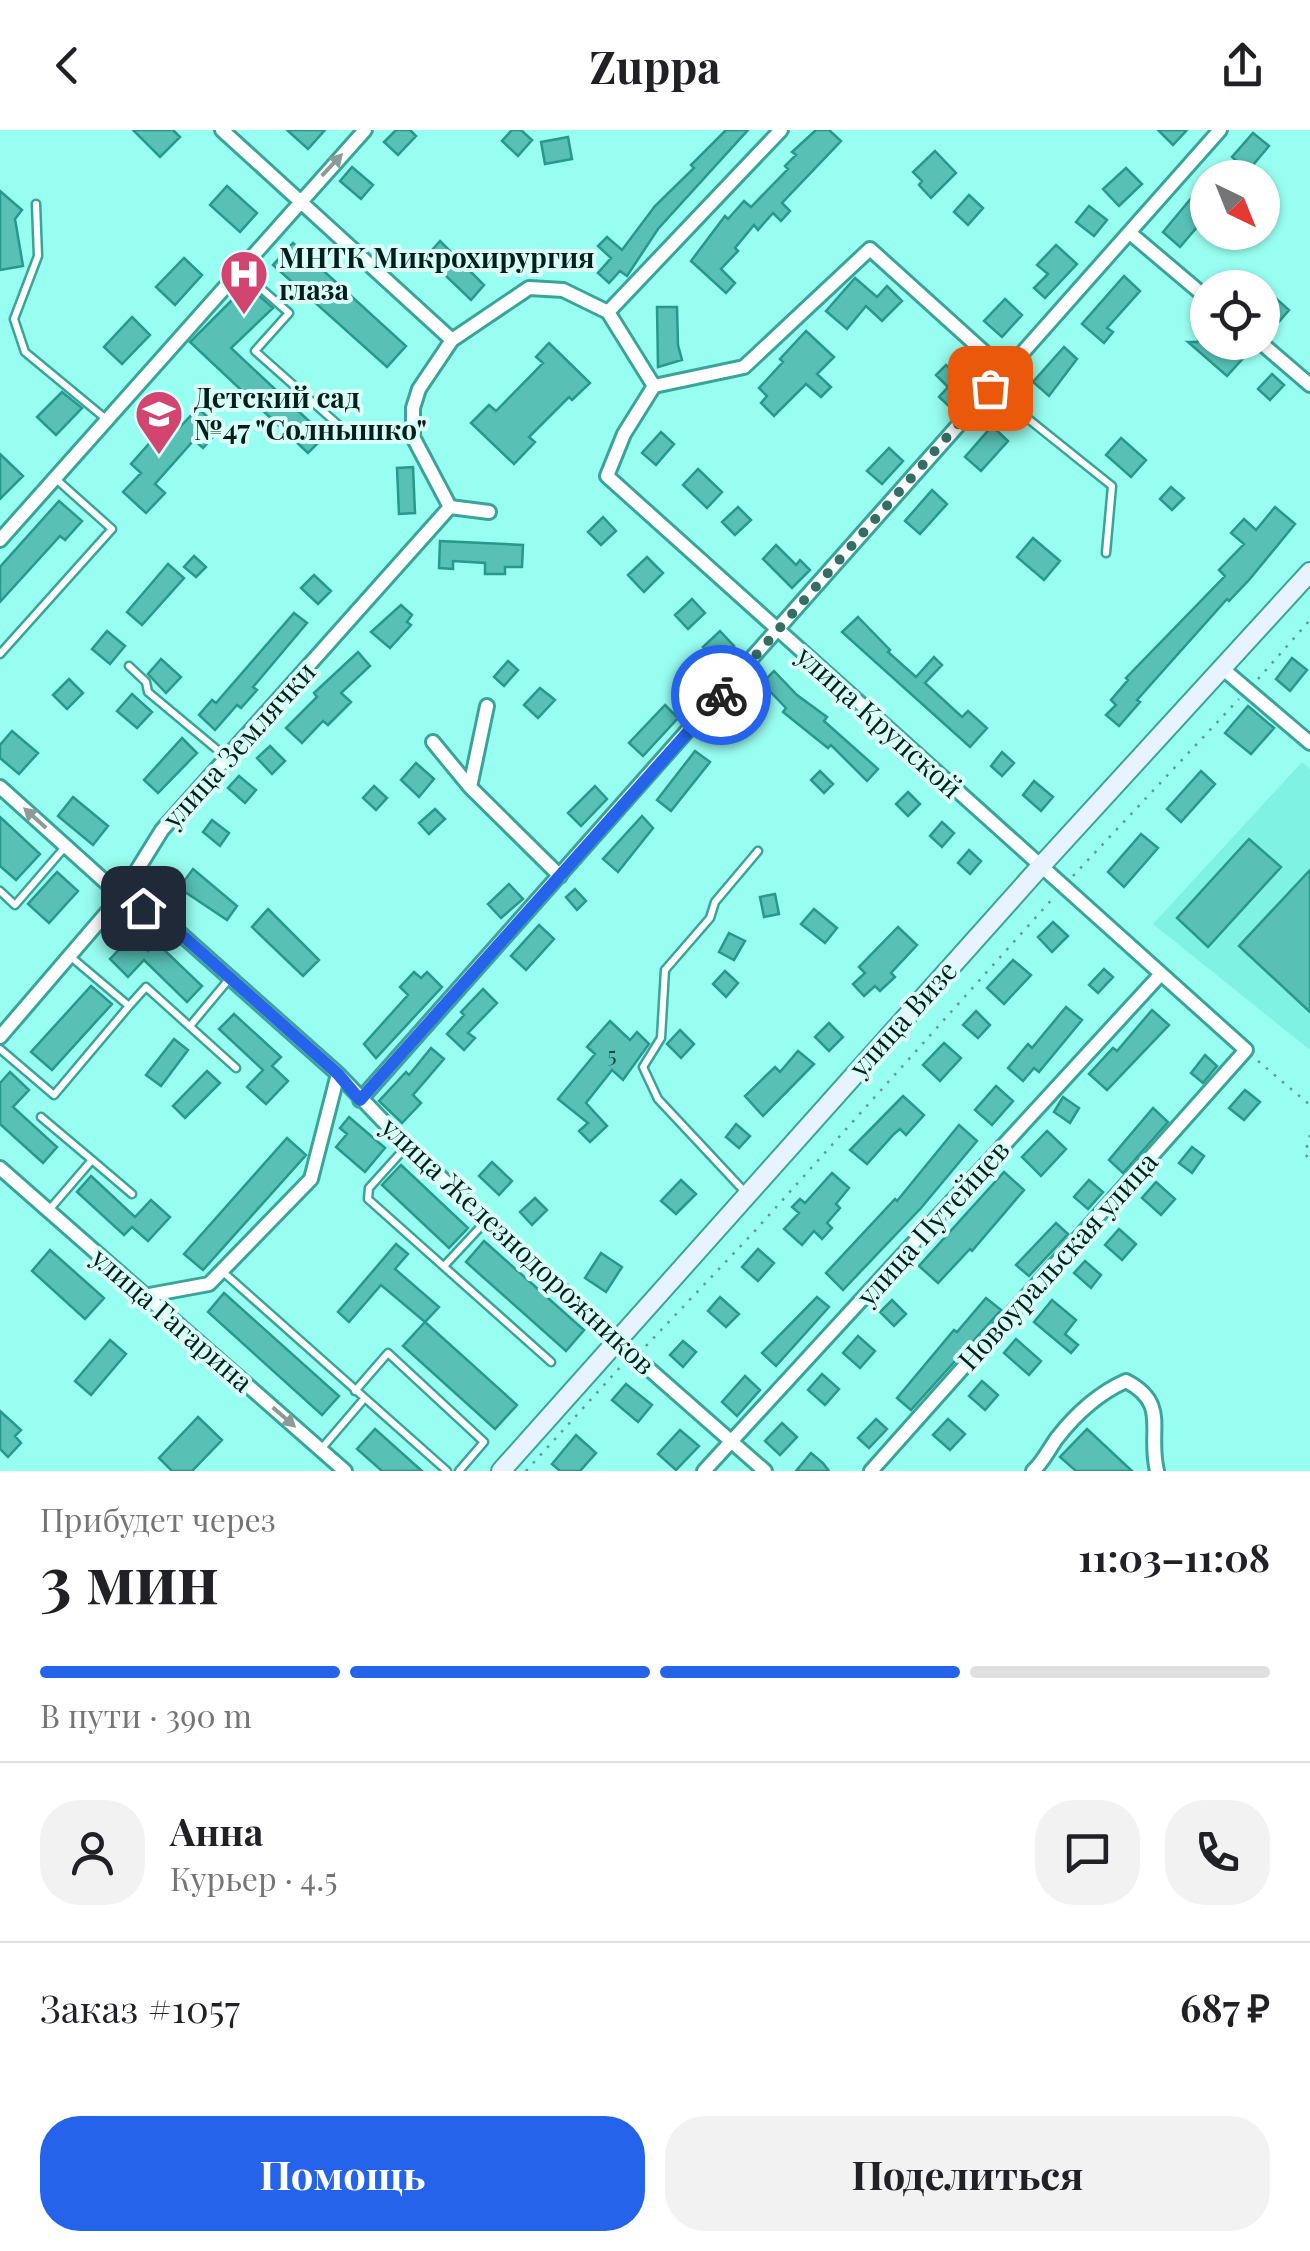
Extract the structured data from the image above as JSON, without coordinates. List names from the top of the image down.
{
  "streets": {
    "street": [
      "улица Крупской",
      "улица Землячки",
      "улица Визе",
      "улица Путейцев",
      "улица Железнодорожников",
      "Новоуральская улица",
      "улица Гагарина"
    ]
  },
  "crossings": [
    ["улица Крупской", "улица Визе"],
    ["улица Крупской", "улица Путейцев"],
    ["улица Крупской", "Новоуральская улица"],
    ["улица Землячки", "улица Железнодорожников"],
    ["улица Визе", "улица Железнодорожников"],
    ["улица Путейцев", "улица Железнодорожников"]
  ],
  "one_way": ["улица Гагарина"],
  "places": {
    "hospital": ["МНТК Микрохирургия глаза"],
    "school or university": ["Детский сад №47 \"Солнышко\""]
  },
  "house_numbers": ["5"],
  "north": "bottom right",
  "page": {
    "header": "Zuppa",
    "heading": ["3 мин", "Прибудет через", "11:03–11:08"],
    "panel": [
      "Анна",
      "Курьер · 4.5",
      "Заказ #1057",
      "687 ₽"
    ],
    "bar": "В пути · 390 m",
    "buttons": ["Помощь", "Поделиться"]
  }
}
